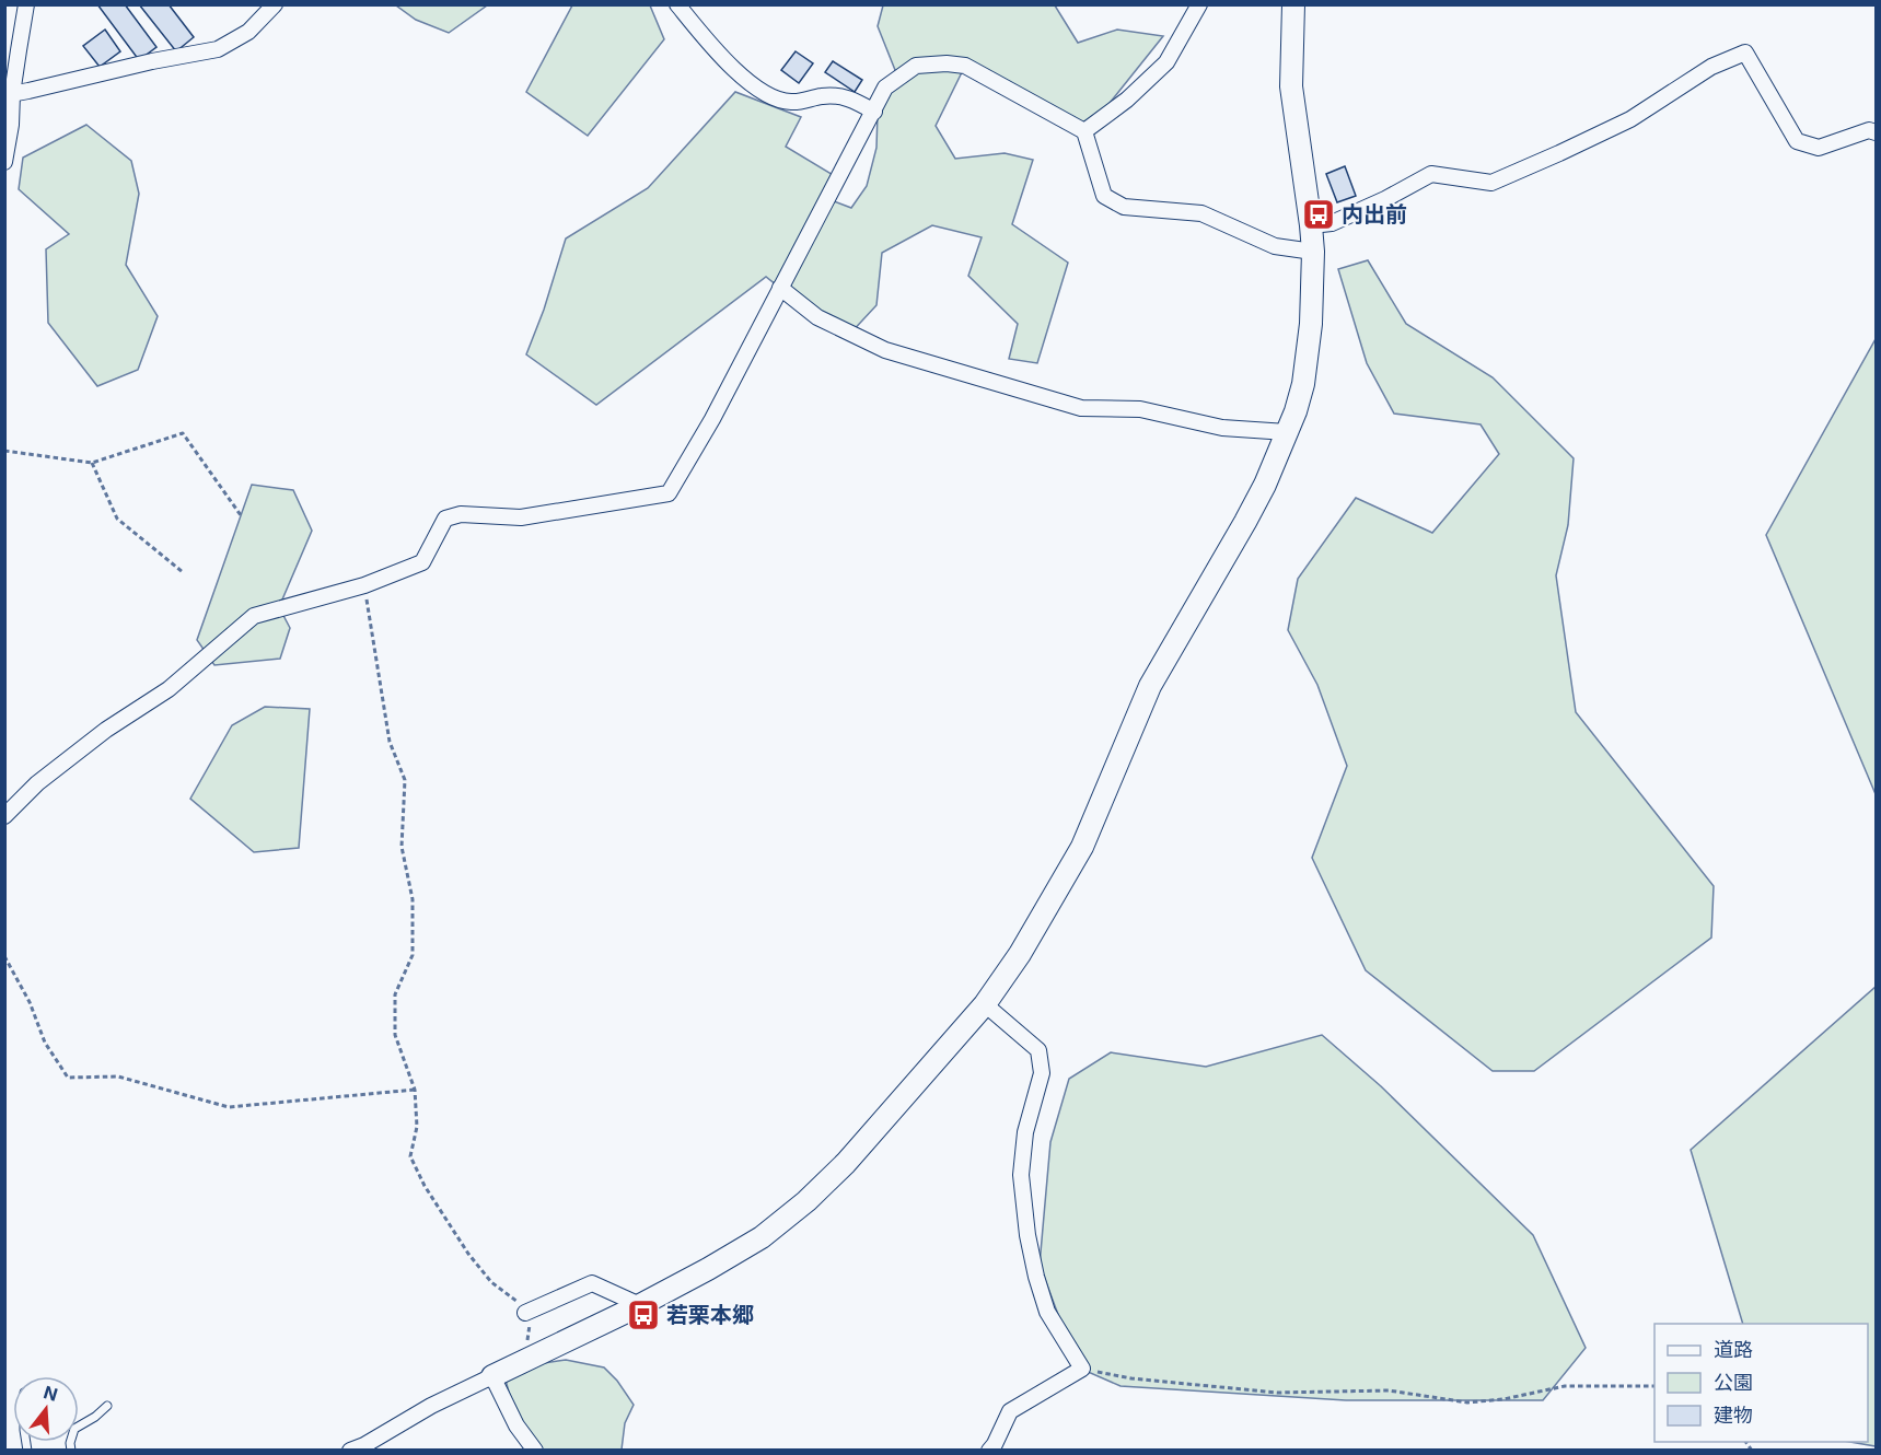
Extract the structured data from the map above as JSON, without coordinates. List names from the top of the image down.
{
  "places": {
    "bus stop": ["内出前", "若栗本郷"]
  },
  "legend": ["道路", "公園", "建物"],
  "north": "top"
}
